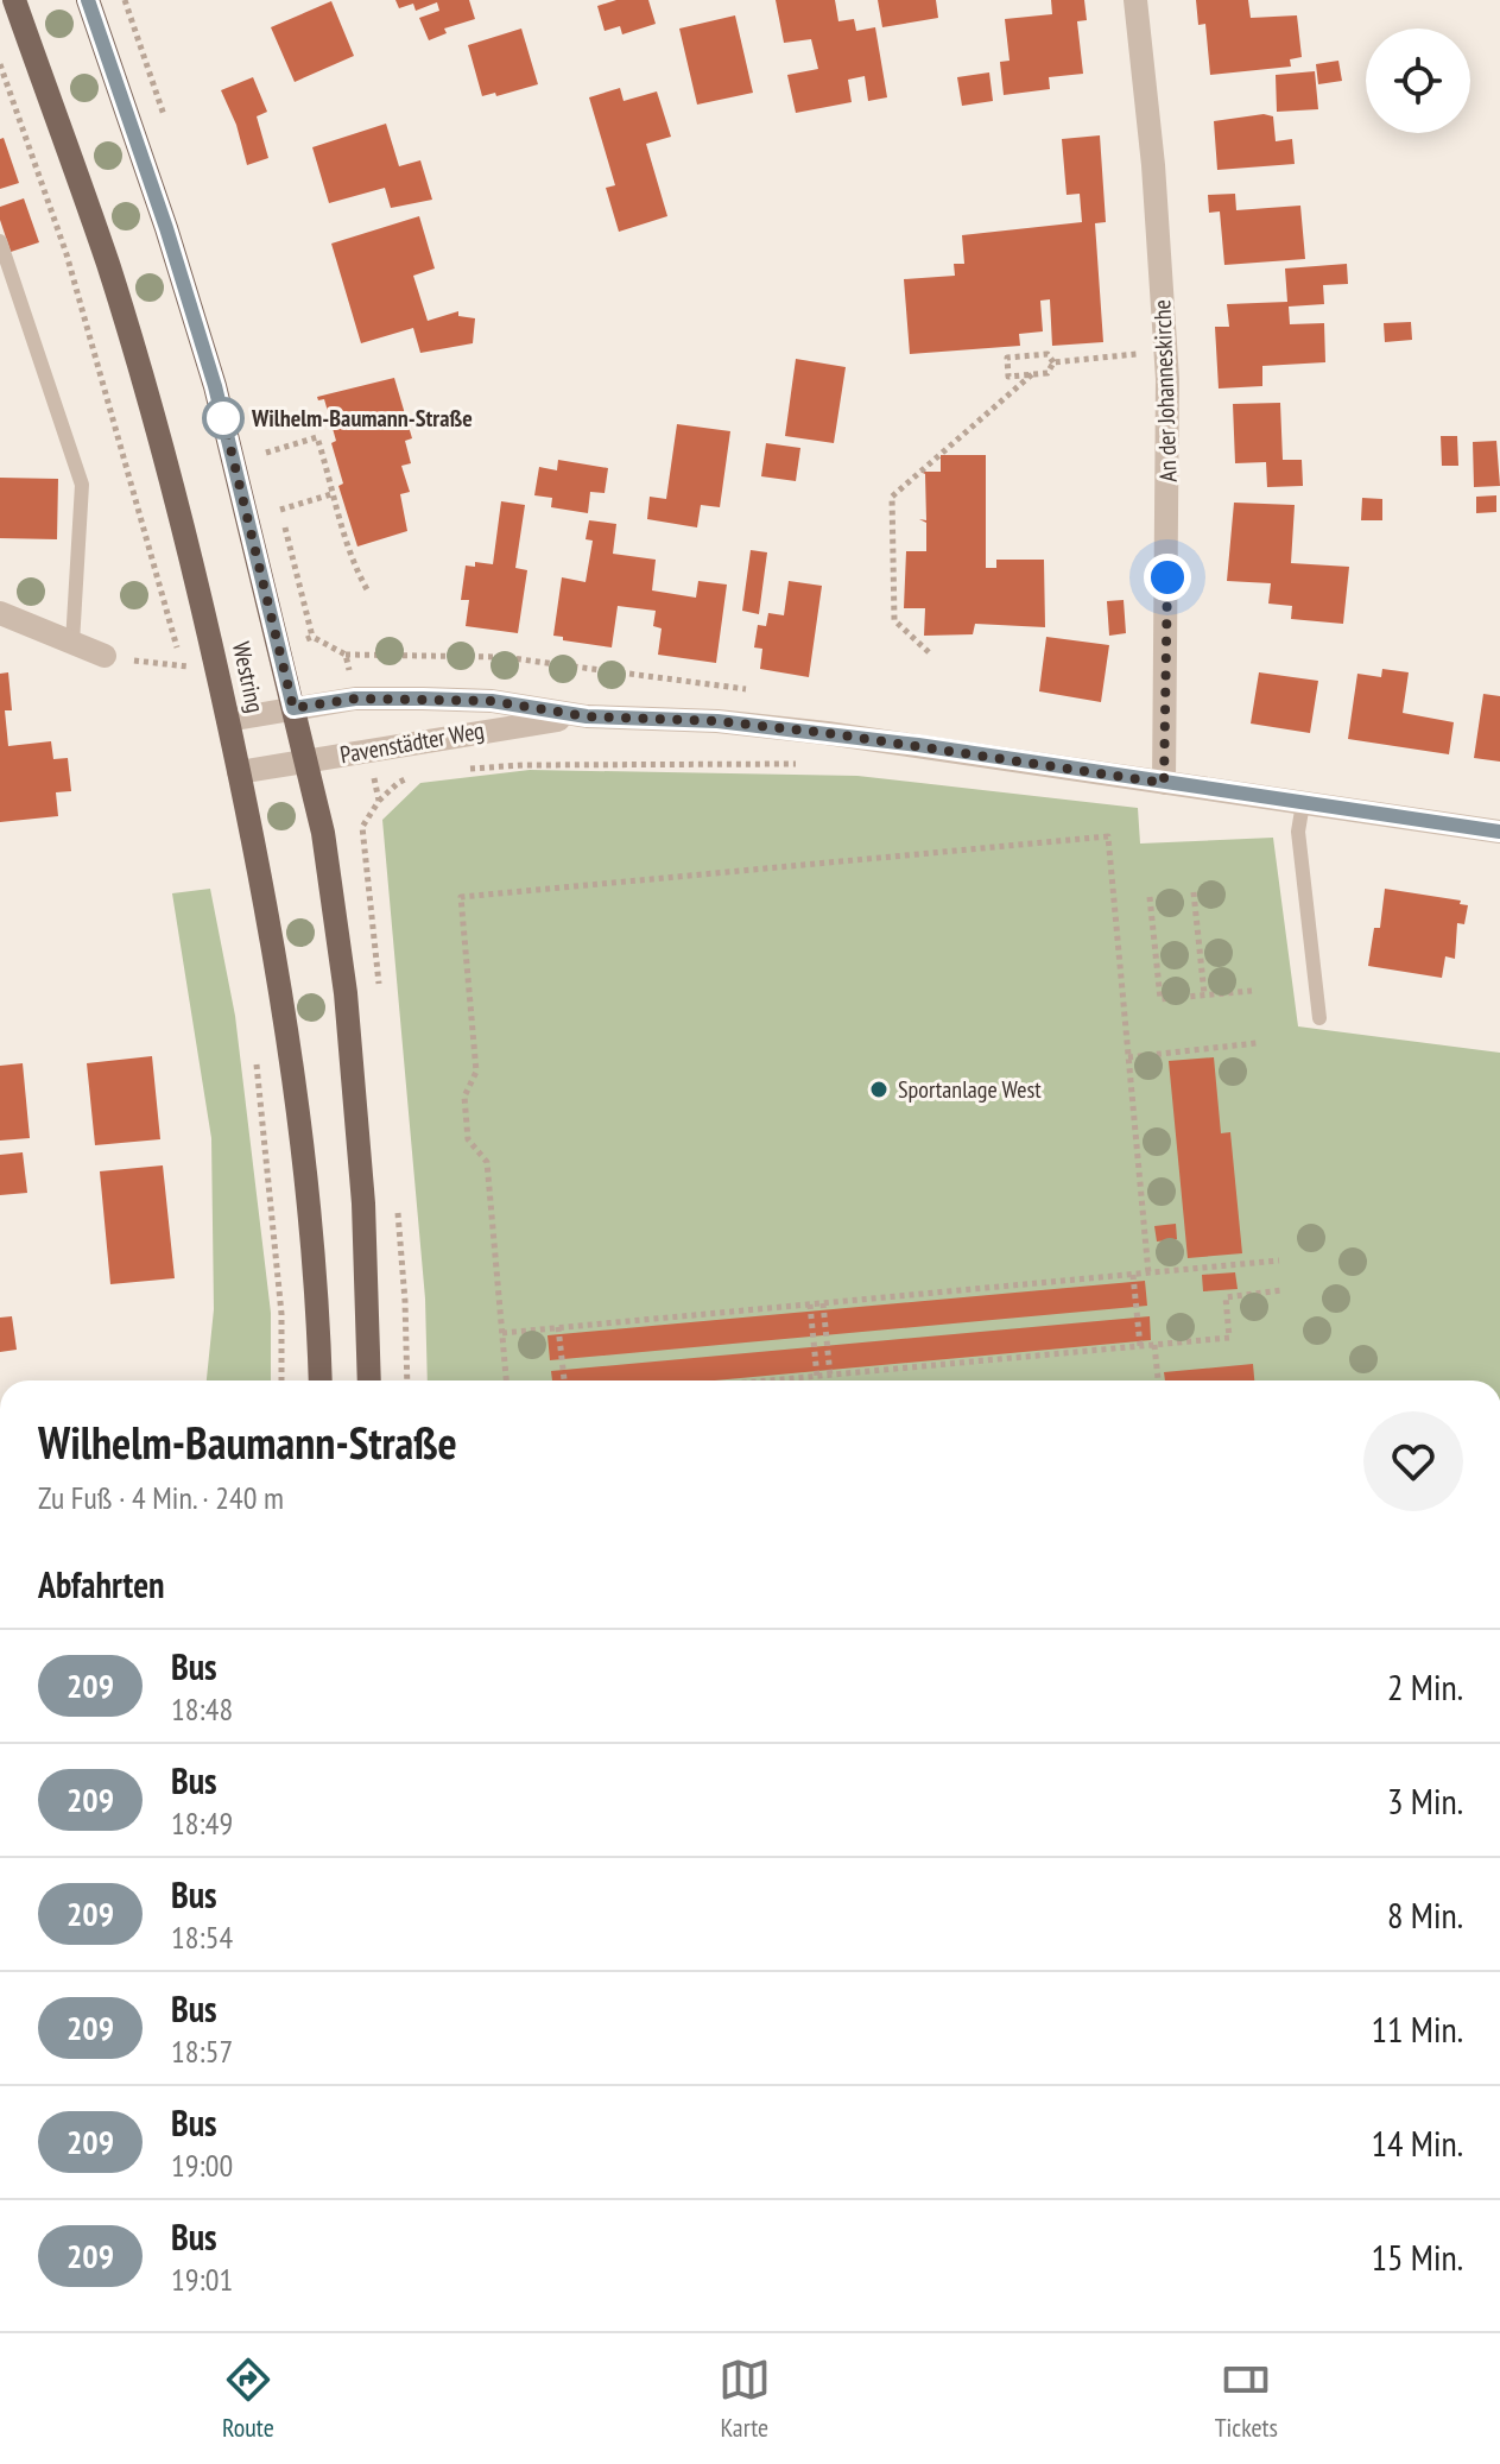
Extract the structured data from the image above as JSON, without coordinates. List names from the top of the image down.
{
  "streets": {
    "main road": ["Westring"],
    "street": ["An der Johanneskirche", "Pavenstädter Weg"]
  },
  "crossings": [
    ["An der Johanneskirche", "Pavenstädter Weg"],
    ["Westring", "Pavenstädter Weg"]
  ],
  "places": ["Wilhelm-Baumann-Straße", "Sportanlage West"],
  "lines": ["bus line 209"],
  "page": {
    "heading": [
      ["Wilhelm-Baumann-Straße", "Zu Fuß · 4 Min. · 240 m"],
      "Abfahrten"
    ],
    "list": [
      {
        "mark": "209",
        "name": "Bus",
        "note": "18:48",
        "value": "2 Min."
      },
      {
        "mark": "209",
        "name": "Bus",
        "note": "18:49",
        "value": "3 Min."
      },
      {
        "mark": "209",
        "name": "Bus",
        "note": "18:54",
        "value": "8 Min."
      },
      {
        "mark": "209",
        "name": "Bus",
        "note": "18:57",
        "value": "11 Min."
      },
      {
        "mark": "209",
        "name": "Bus",
        "note": "19:00",
        "value": "14 Min."
      },
      {
        "mark": "209",
        "name": "Bus",
        "note": "19:01",
        "value": "15 Min."
      }
    ],
    "tabs": ["Route", "Karte", "Tickets"]
  }
}
